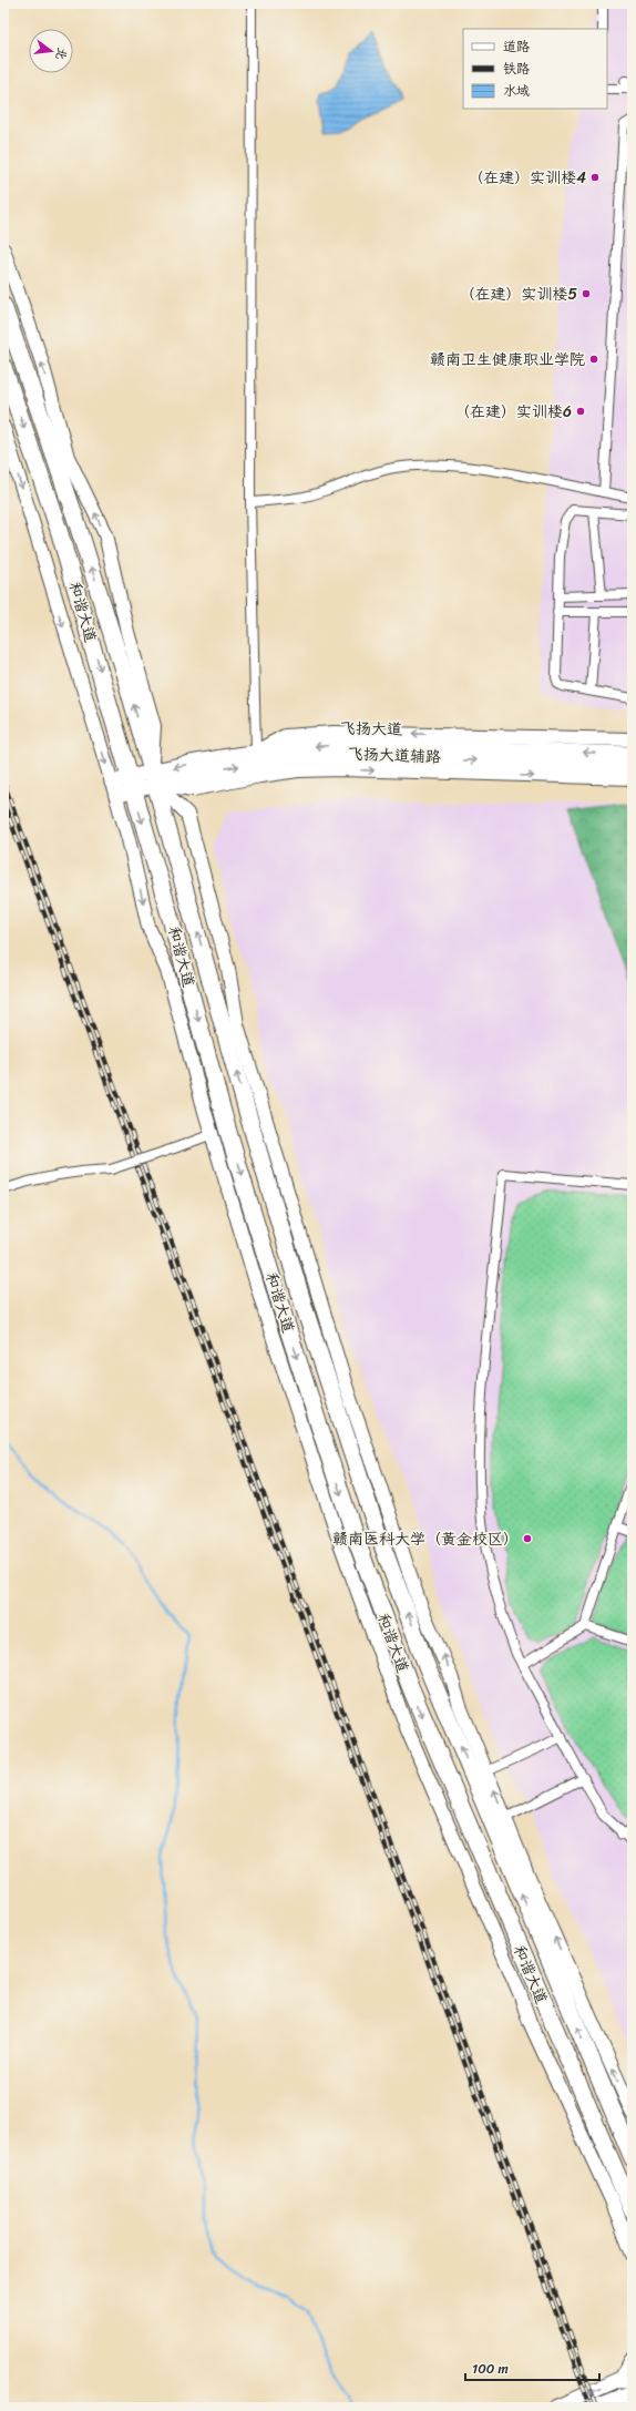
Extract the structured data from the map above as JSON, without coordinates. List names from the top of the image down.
{
  "streets": {
    "highway": ["和谐大道"],
    "main road": ["飞扬大道"],
    "street": ["飞扬大道辅路"]
  },
  "crossings": [
    ["和谐大道", "飞扬大道"],
    ["和谐大道", "飞扬大道辅路"],
    ["飞扬大道", "飞扬大道辅路"]
  ],
  "places": [
    "（在建）实训楼4",
    "（在建）实训楼5",
    "赣南卫生健康职业学院",
    "（在建）实训楼6",
    "赣南医科大学（黄金校区）"
  ],
  "legend": ["道路", "铁路", "水域"],
  "scale_bar": "100 m",
  "north": "right"
}
